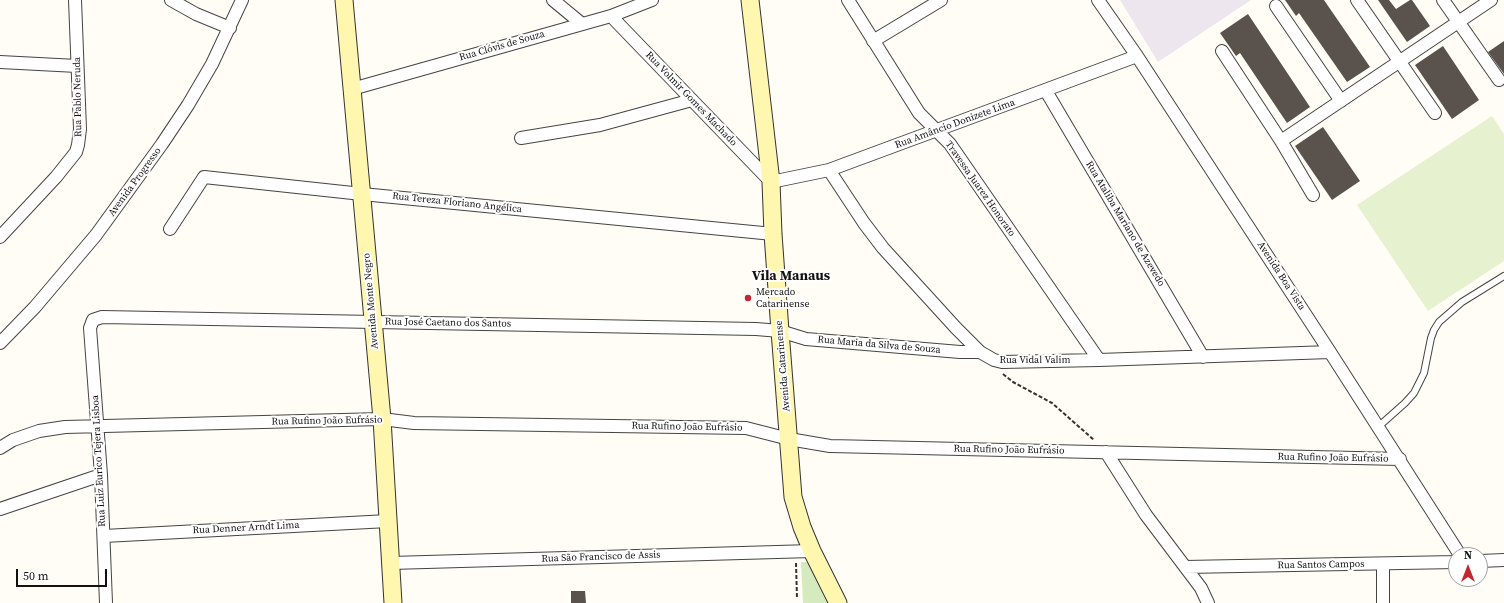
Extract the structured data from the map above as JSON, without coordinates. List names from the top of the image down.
{
  "streets": {
    "street": [
      "Rua Clóvis de Souza",
      "Rua Pablo Neruda",
      "Rua Volmir Gomes Machado",
      "Rua Amâncio Donizete Lima",
      "Avenida Progresso",
      "Travessa Juarez Honorato",
      "Rua Tereza Floriano Angélica",
      "Rua Ataliba Mariano de Azevedo",
      "Avenida Boa Vista",
      "Avenida Monte Negro",
      "Rua José Caetano dos Santos",
      "Rua Maria da Silva de Souza",
      "Rua Vidal Valim",
      "Avenida Catarinense",
      "Rua Rufino João Eufrásio",
      "Rua Luiz Eurico Tejera Lisboa",
      "Rua Denner Arndt Lima",
      "Rua São Francisco de Assis",
      "Rua Santos Campos"
    ]
  },
  "crossings": [
    ["Rua Clóvis de Souza", "Rua Volmir Gomes Machado"],
    ["Rua Clóvis de Souza", "Avenida Monte Negro"],
    ["Rua Volmir Gomes Machado", "Rua Amâncio Donizete Lima"],
    ["Rua Volmir Gomes Machado", "Avenida Catarinense"],
    ["Rua Amâncio Donizete Lima", "Travessa Juarez Honorato"],
    ["Rua Amâncio Donizete Lima", "Rua Ataliba Mariano de Azevedo"],
    ["Rua Amâncio Donizete Lima", "Avenida Boa Vista"],
    ["Rua Amâncio Donizete Lima", "Rua Vidal Valim"],
    ["Rua Amâncio Donizete Lima", "Avenida Catarinense"],
    ["Travessa Juarez Honorato", "Rua Vidal Valim"],
    ["Rua Tereza Floriano Angélica", "Avenida Monte Negro"],
    ["Rua Tereza Floriano Angélica", "Avenida Catarinense"],
    ["Rua Ataliba Mariano de Azevedo", "Rua Vidal Valim"],
    ["Avenida Boa Vista", "Rua Vidal Valim"],
    ["Avenida Boa Vista", "Rua Rufino João Eufrásio"],
    ["Avenida Monte Negro", "Rua José Caetano dos Santos"],
    ["Avenida Monte Negro", "Rua Rufino João Eufrásio"],
    ["Avenida Monte Negro", "Rua Denner Arndt Lima"],
    ["Avenida Monte Negro", "Rua São Francisco de Assis"],
    ["Rua José Caetano dos Santos", "Rua Maria da Silva de Souza"],
    ["Rua José Caetano dos Santos", "Avenida Catarinense"],
    ["Rua José Caetano dos Santos", "Rua Luiz Eurico Tejera Lisboa"],
    ["Rua Maria da Silva de Souza", "Rua Vidal Valim"],
    ["Rua Maria da Silva de Souza", "Avenida Catarinense"],
    ["Avenida Catarinense", "Rua Rufino João Eufrásio"],
    ["Avenida Catarinense", "Rua São Francisco de Assis"],
    ["Rua Rufino João Eufrásio", "Rua Luiz Eurico Tejera Lisboa"],
    ["Rua Luiz Eurico Tejera Lisboa", "Rua Denner Arndt Lima"]
  ],
  "districts": ["Vila Manaus"],
  "places": ["Mercado Catarinense"],
  "scale_bar": "50 m",
  "north": "top"
}
